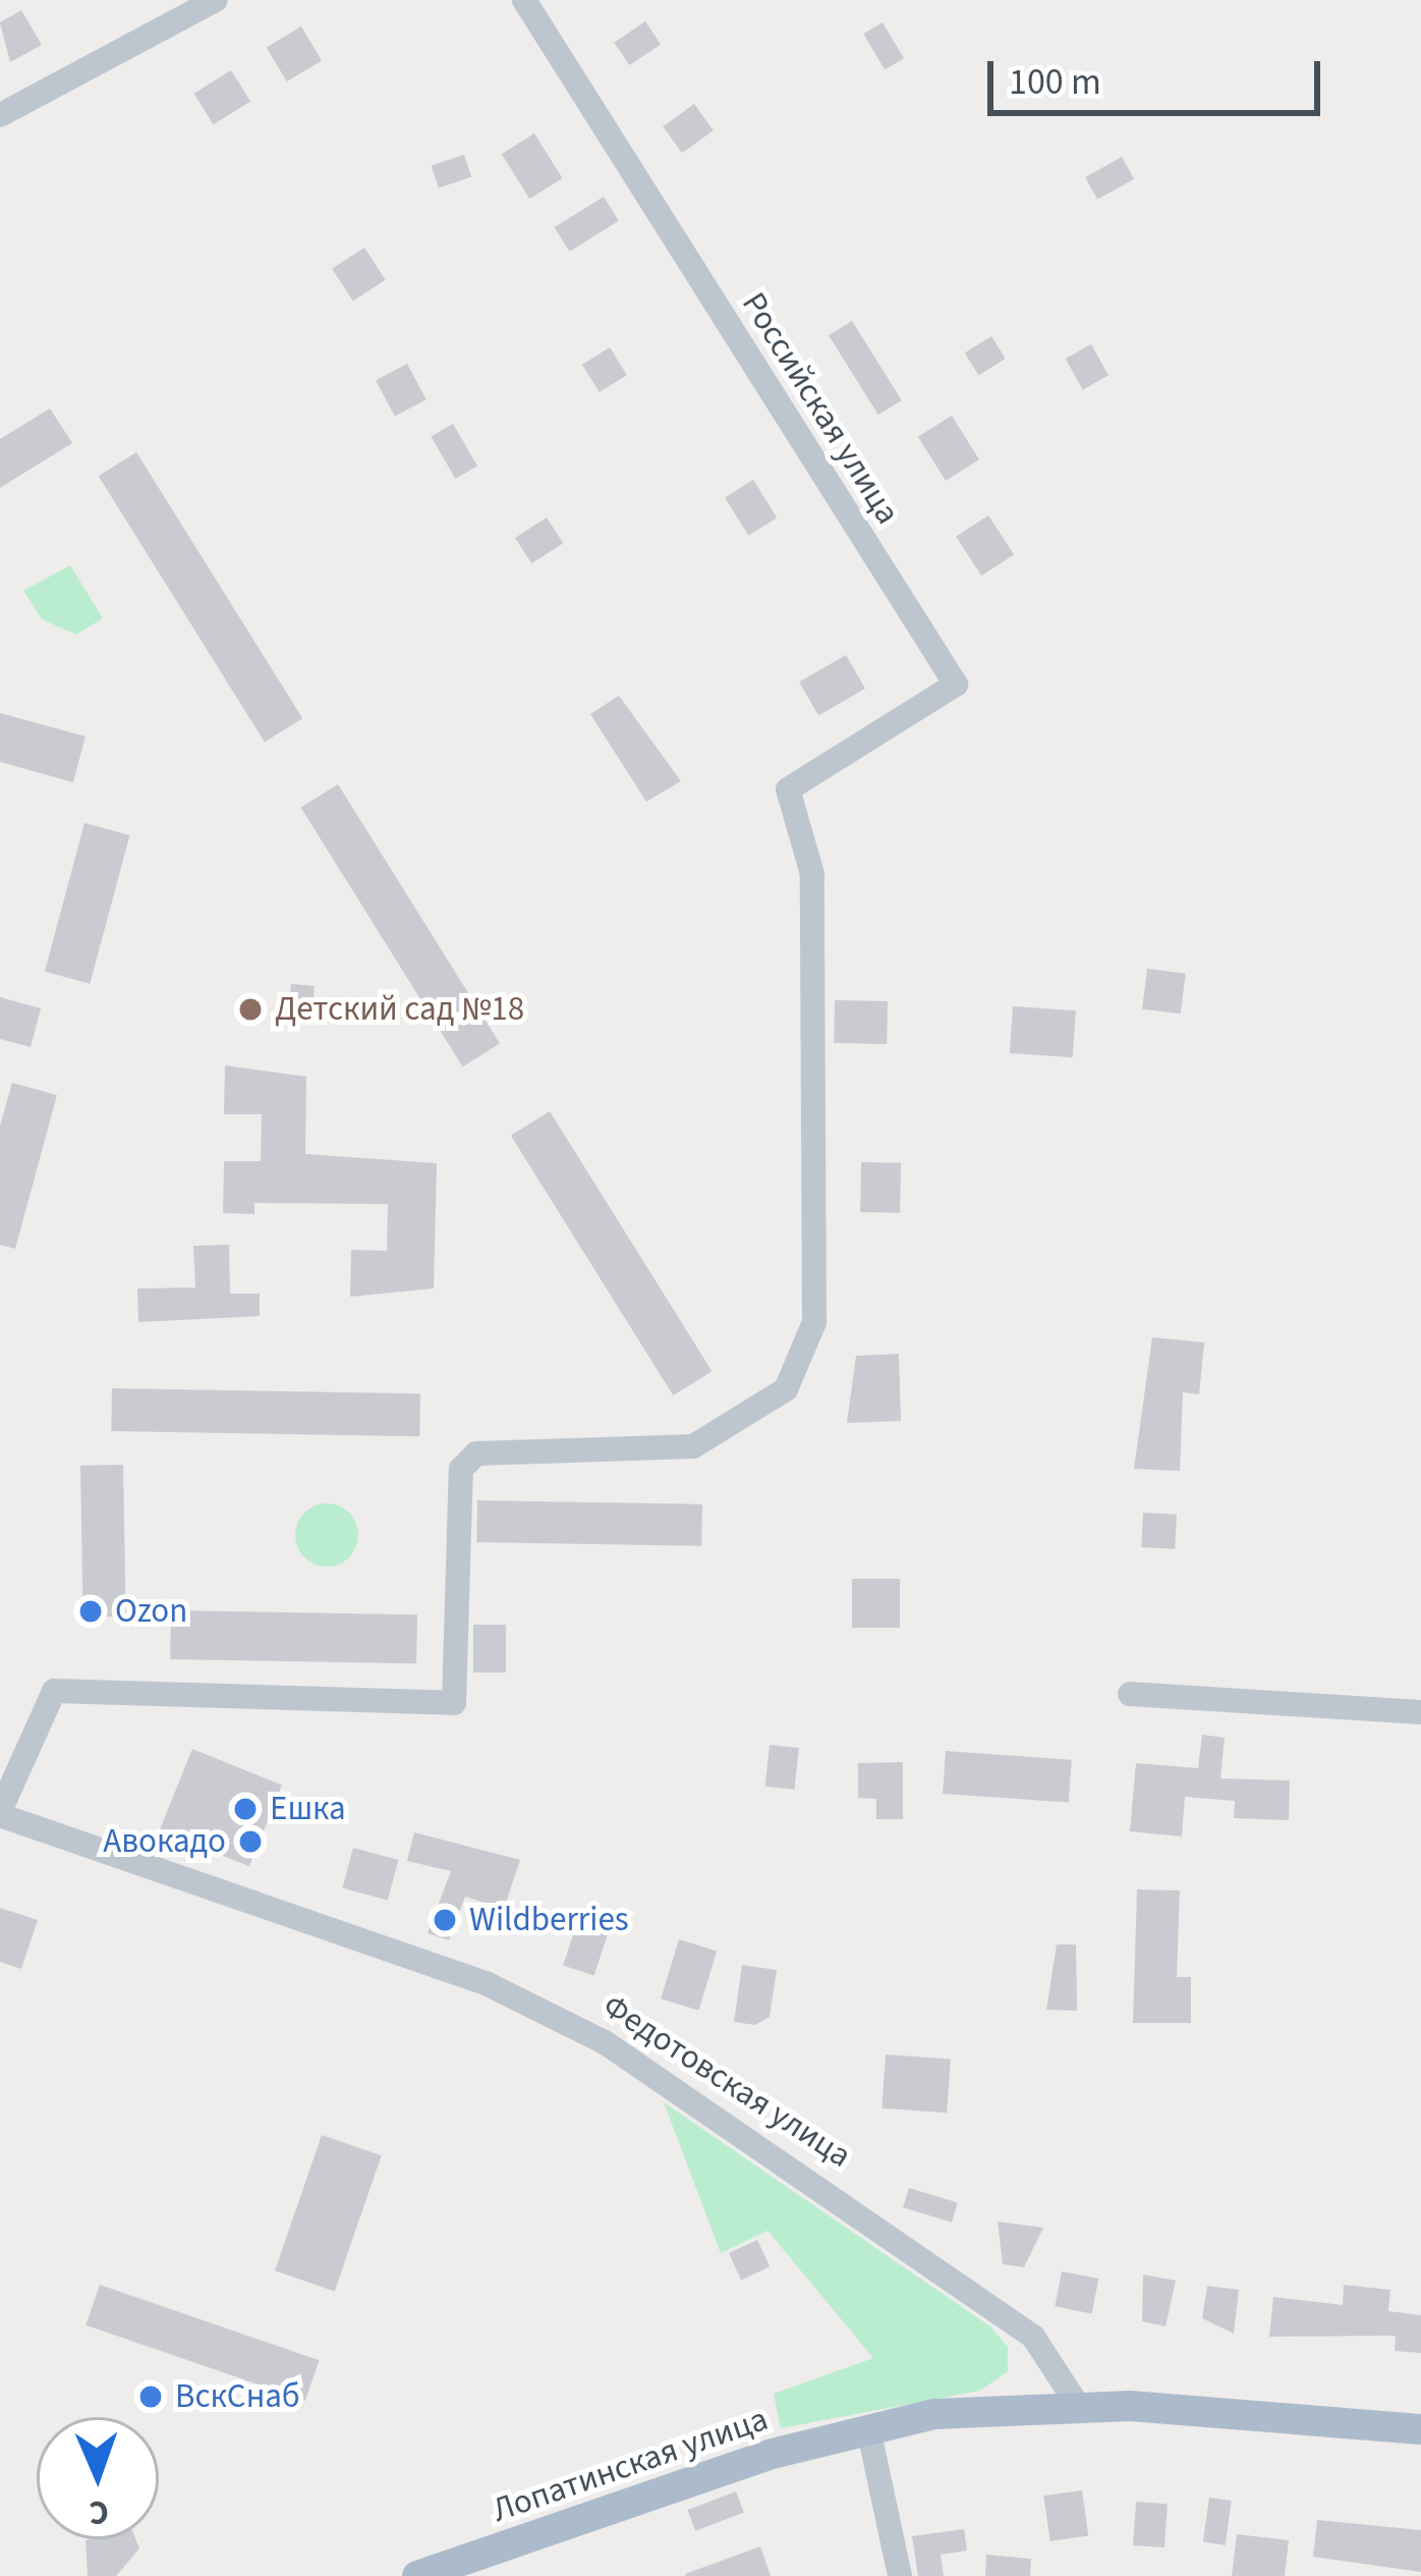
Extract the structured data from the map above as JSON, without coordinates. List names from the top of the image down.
{
  "streets": {
    "main road": ["Лопатинская улица"],
    "street": ["Российская улица", "Федотовская улица"]
  },
  "crossings": [
    ["Российская улица", "Федотовская улица"]
  ],
  "places": [
    "Детский сад №18",
    "Ozon",
    "Ешка",
    "Авокадо",
    "Wildberries",
    "ВскСнаб"
  ],
  "scale_bar": "100 m",
  "north": "bottom"
}
